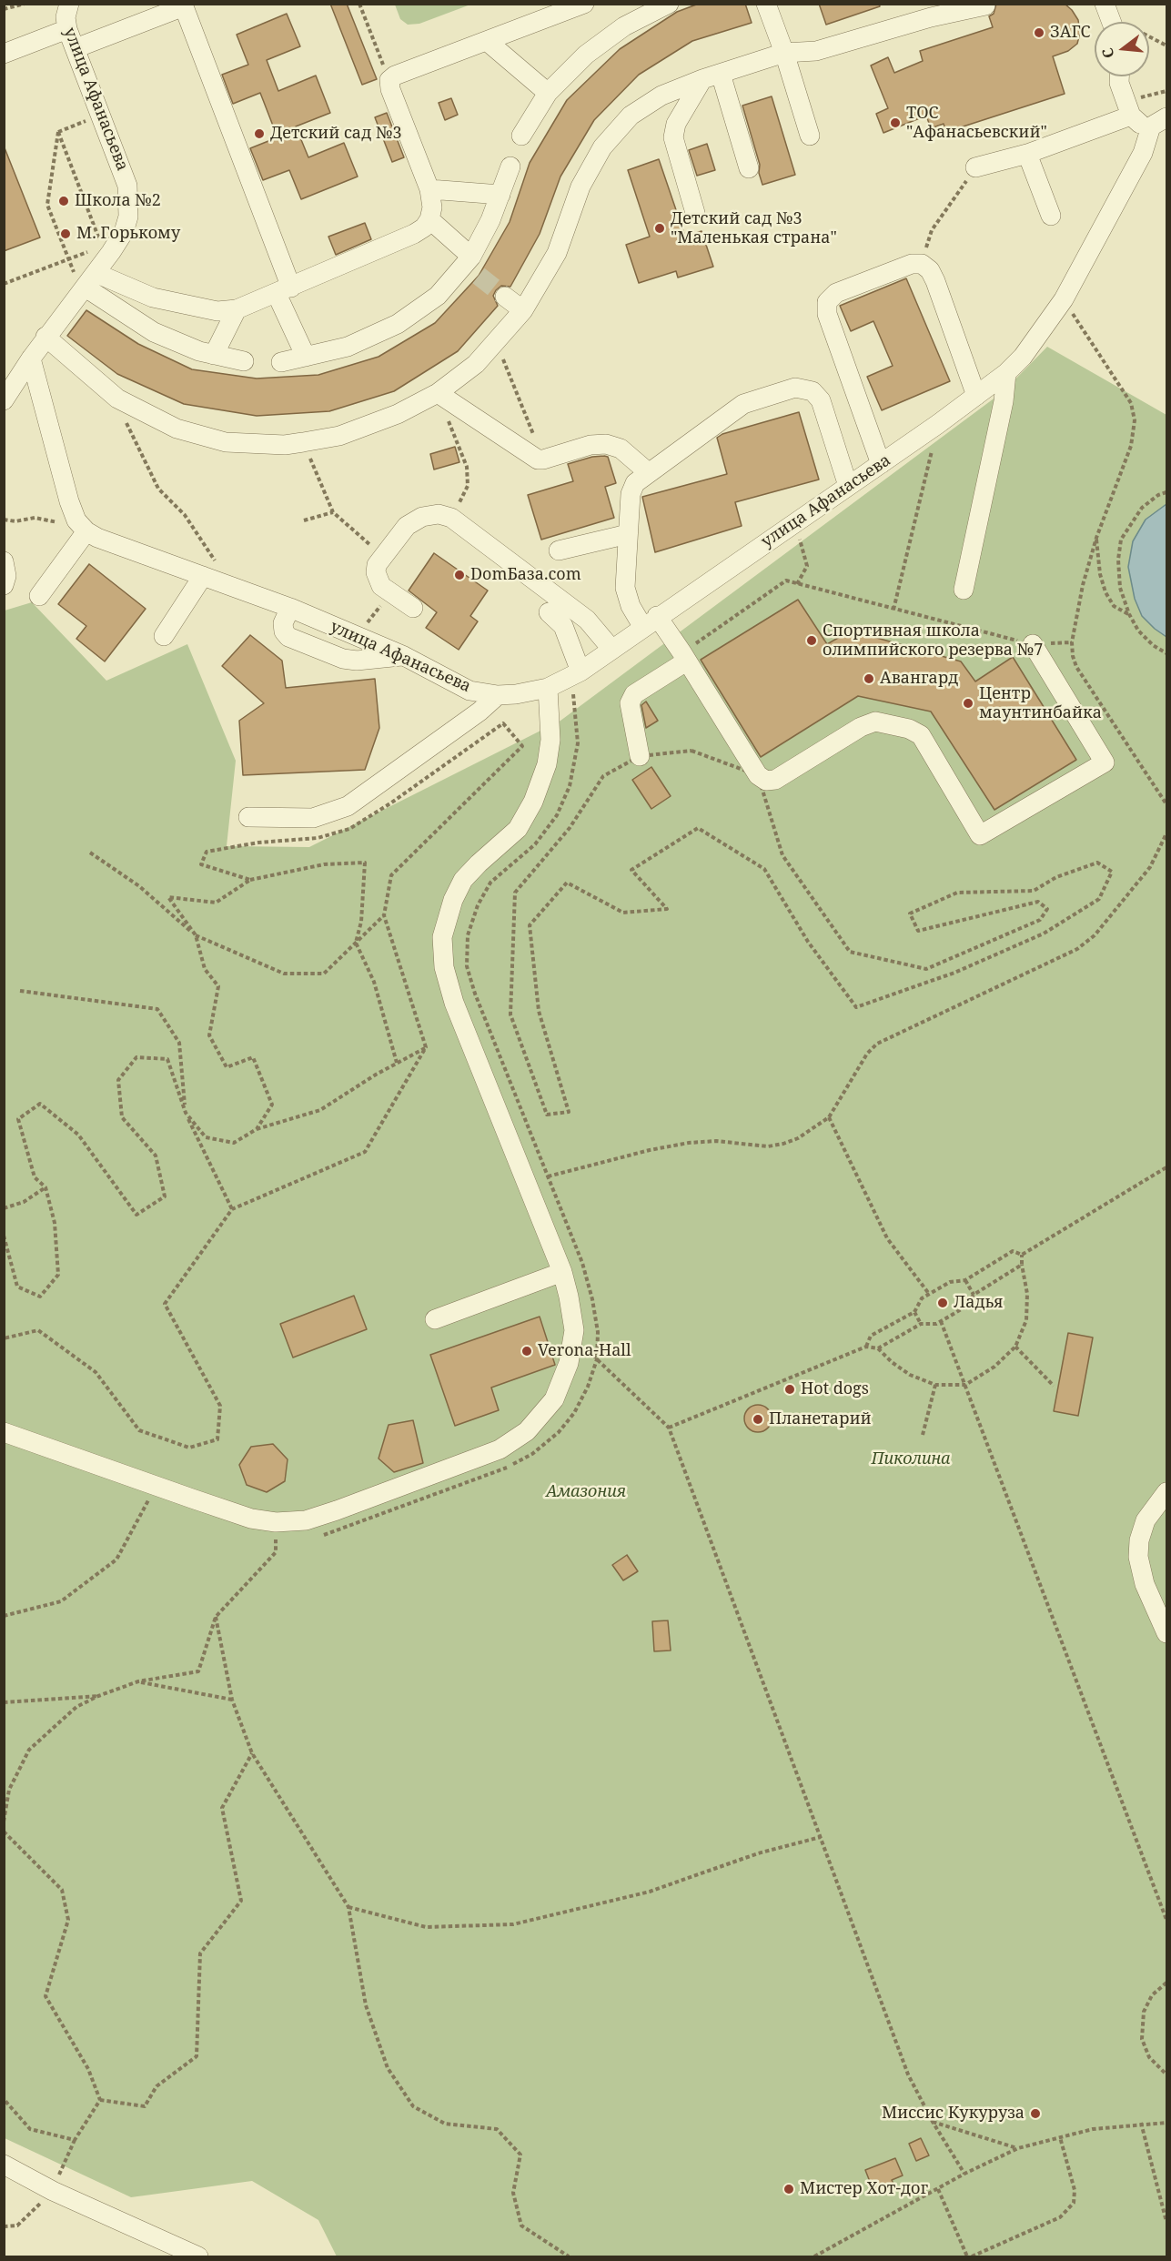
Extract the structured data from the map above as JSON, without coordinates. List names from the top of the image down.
{
  "streets": {
    "street": ["улица Афанасьева"]
  },
  "parks": ["Пиколина", "Амазония"],
  "places": [
    "ЗАГС",
    "ТОС \"Афанасьевский\"",
    "Детский сад №3",
    "Школа №2",
    "Детский сад №3 \"Маленькая страна\"",
    "М. Горькому",
    "DomБаза.com",
    "Спортивная школа олимпийского резерва №7",
    "Авангард",
    "Центр маунтинбайка",
    "Ладья",
    "Verona-Hall",
    "Hot dogs",
    "Планетарий",
    "Миссис Кукуруза",
    "Мистер Хот-дог"
  ],
  "north": "left"
}
